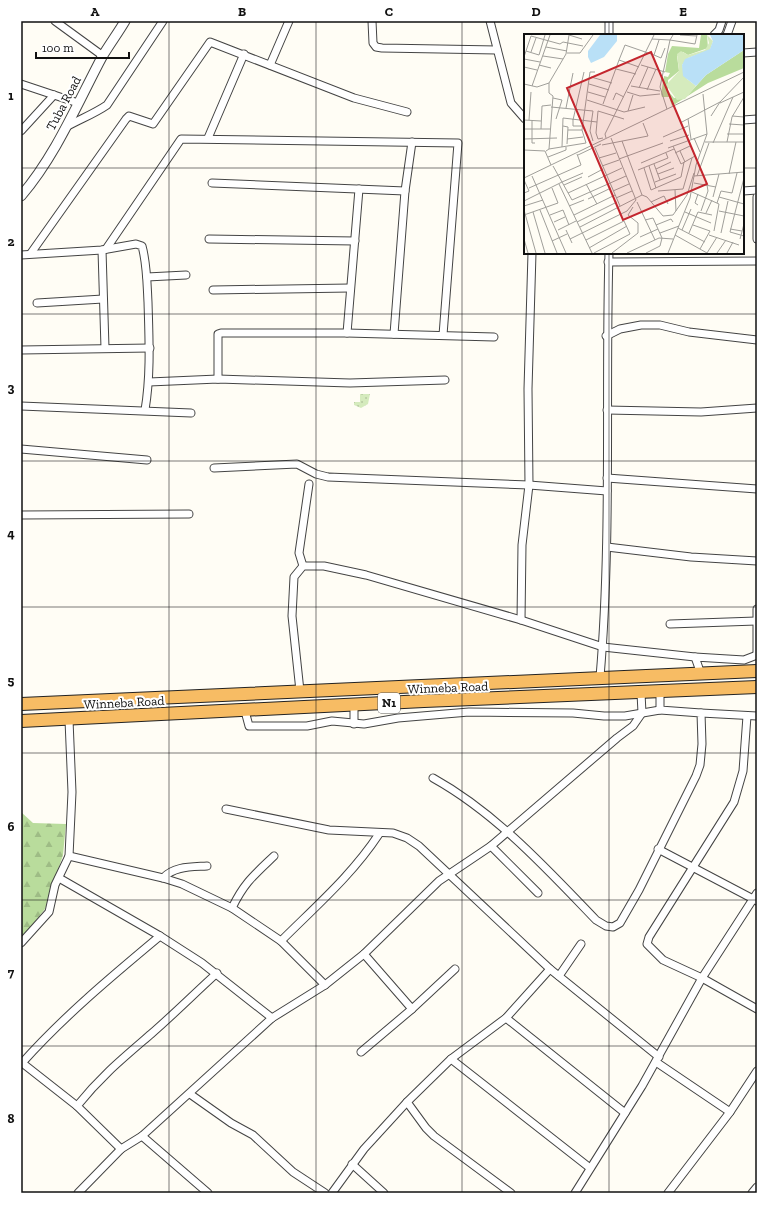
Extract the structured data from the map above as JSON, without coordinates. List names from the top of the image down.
{
  "streets": {
    "highway": ["Winneba Road", "N1"],
    "street": ["Tuba Road"]
  },
  "scale_bar": "100 m",
  "grid": {
    "columns": [
      "A",
      "B",
      "C",
      "D",
      "E"
    ],
    "rows": [
      "1",
      "2",
      "3",
      "4",
      "5",
      "6",
      "7",
      "8"
    ]
  }
}
